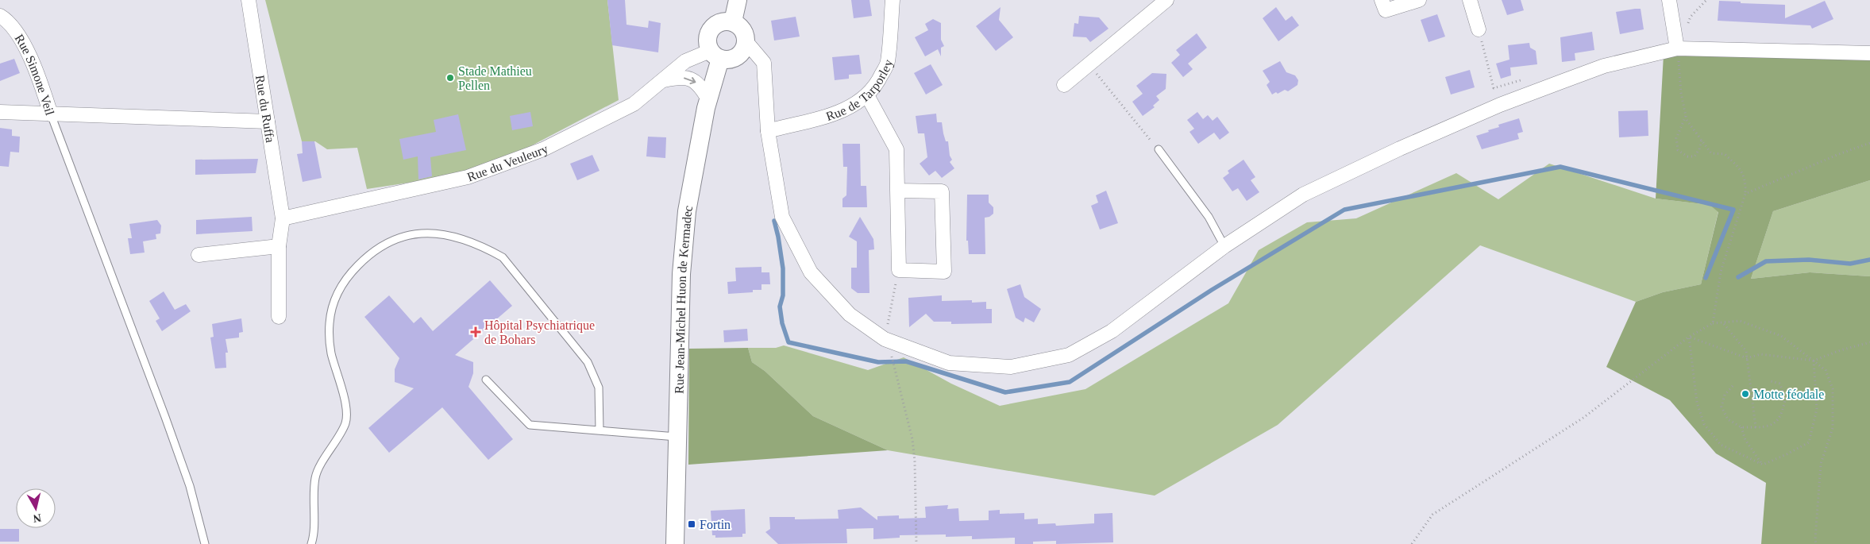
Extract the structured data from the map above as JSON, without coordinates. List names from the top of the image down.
{
  "streets": {
    "street": [
      "Rue Simone Veil",
      "Rue de Tarporley",
      "Rue du Ruffa",
      "Rue du Veuleury",
      "Rue Jean-Michel Huon de Kermadec"
    ]
  },
  "crossings": [
    ["Rue du Ruffa", "Rue du Veuleury"],
    ["Rue du Veuleury", "Rue Jean-Michel Huon de Kermadec"]
  ],
  "places": {
    "other": ["Stade Mathieu Pellen", "Motte féodale"],
    "health": ["Hôpital Psychiatrique de Bohars"],
    "transit": ["Fortin"]
  },
  "north": "bottom"
}
